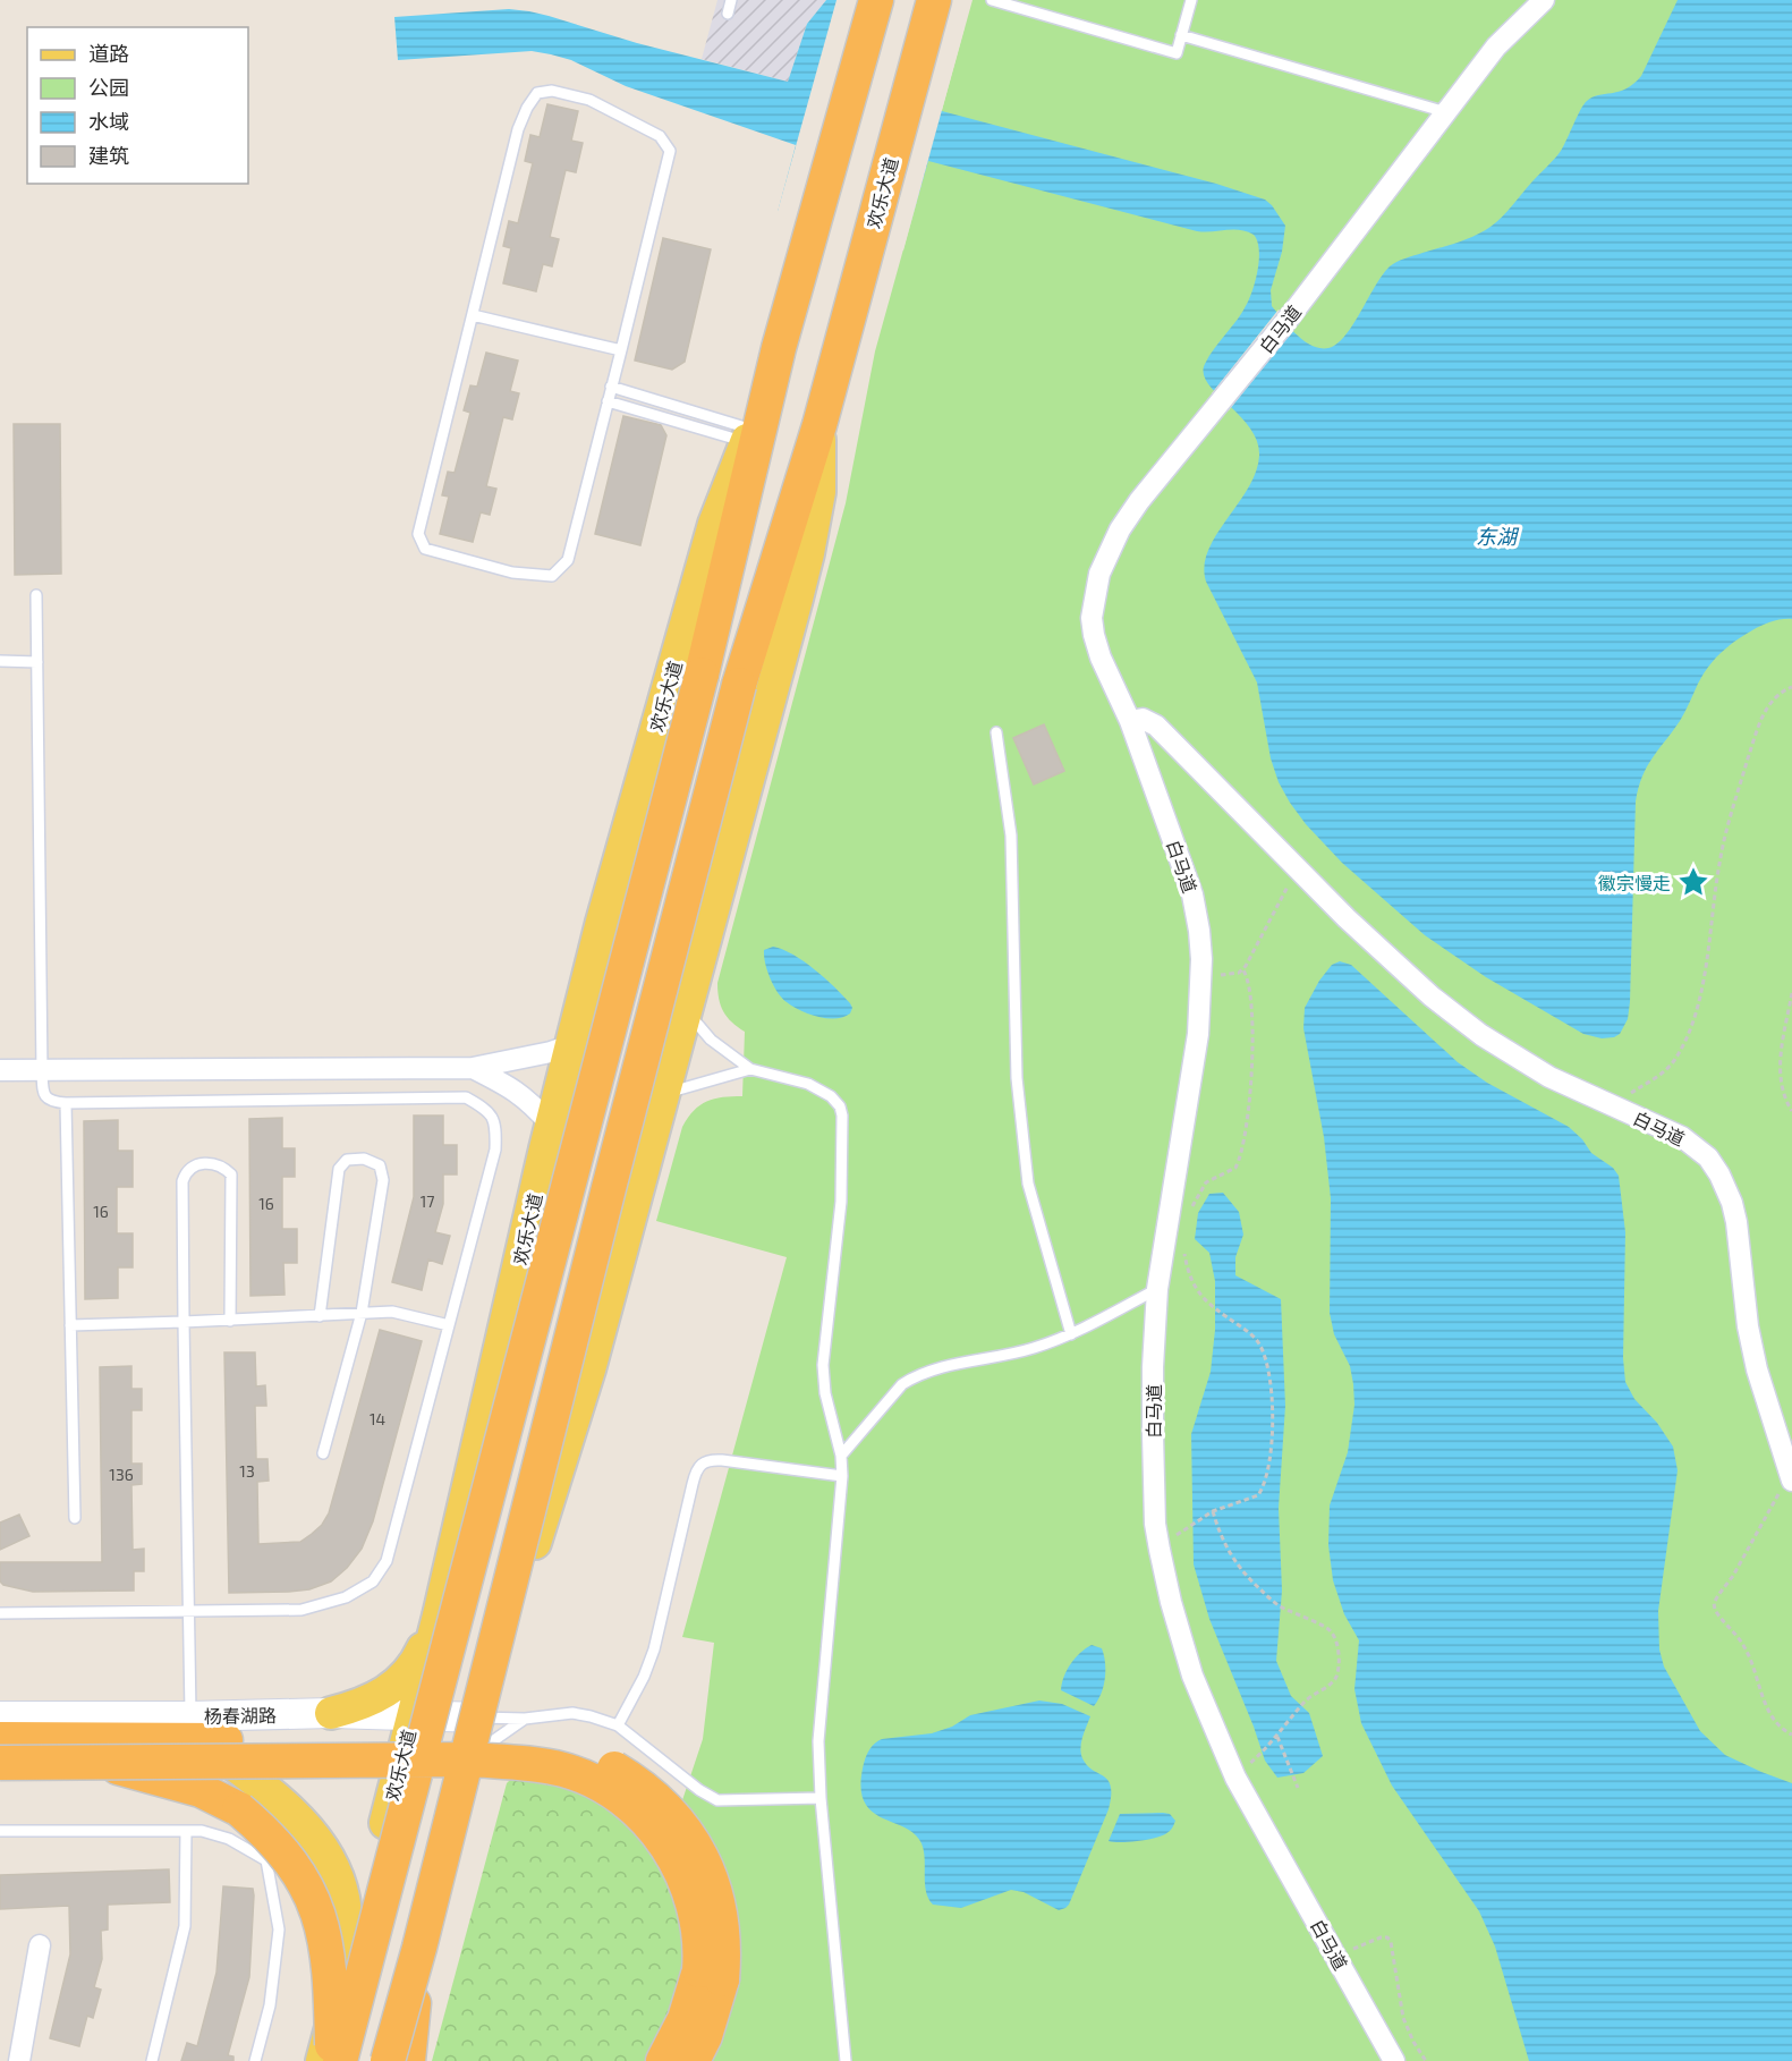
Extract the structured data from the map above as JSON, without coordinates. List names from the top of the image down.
{
  "streets": {
    "highway": ["欢乐大道"],
    "main road": ["杨春湖路"],
    "street": ["白马道"]
  },
  "crossings": [
    ["欢乐大道", "杨春湖路"]
  ],
  "water": ["东湖"],
  "places": {
    "place": ["徽宗慢走"]
  },
  "house_numbers": [
    "17",
    "16",
    "16",
    "14",
    "13",
    "136"
  ],
  "legend": [
    "道路",
    "公园",
    "水域",
    "建筑"
  ]
}
